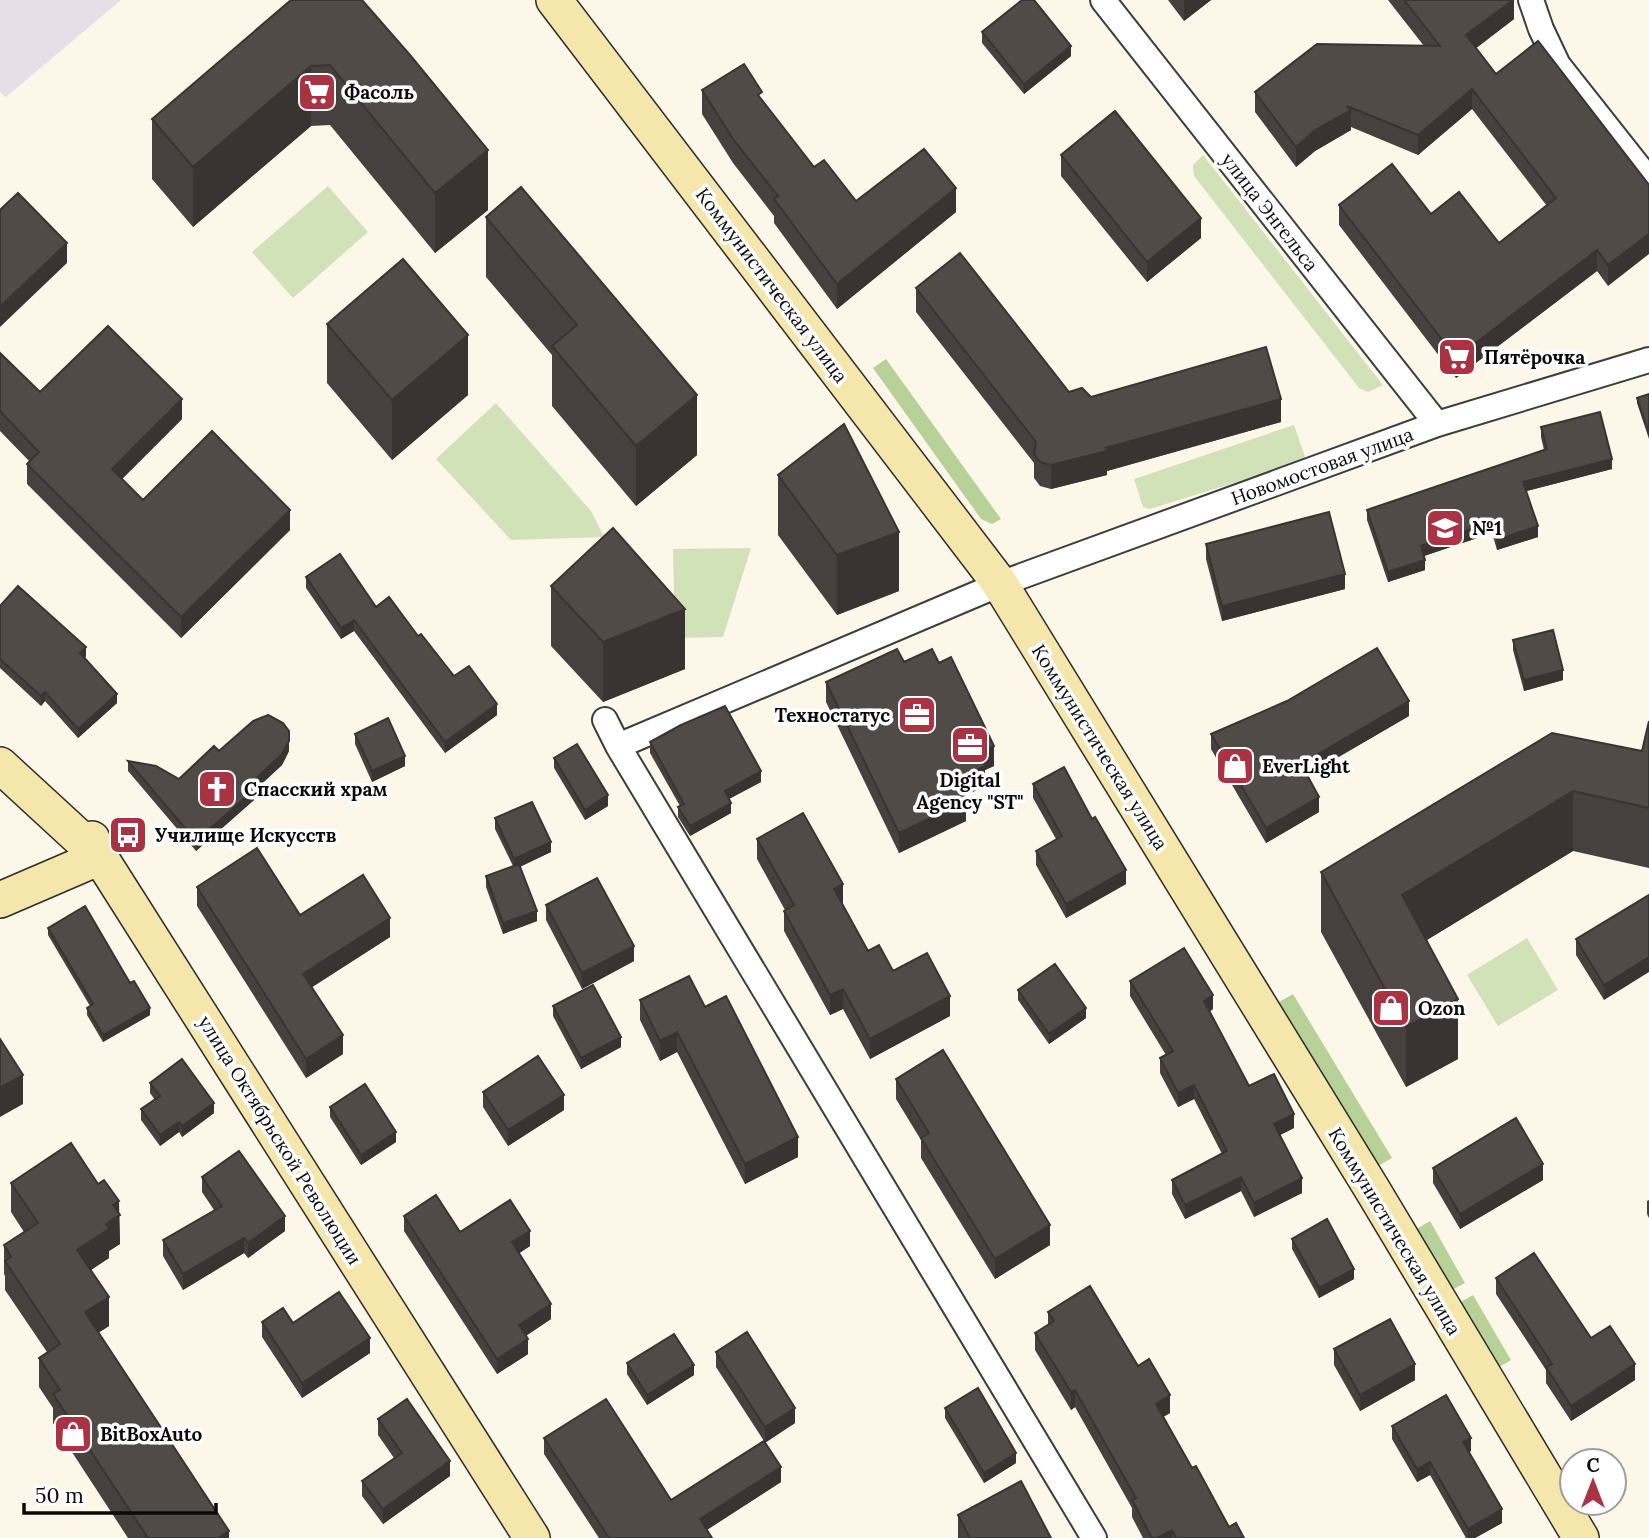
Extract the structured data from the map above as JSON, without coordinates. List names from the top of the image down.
{
  "streets": {
    "street": [
      "улица Энгельса",
      "Коммунистическая улица",
      "Новомостовая улица",
      "улица Октябрьской Революции"
    ]
  },
  "crossings": [
    ["улица Энгельса", "Новомостовая улица"],
    ["Коммунистическая улица", "Новомостовая улица"]
  ],
  "places": {
    "supermarket": ["Фасоль", "Пятёрочка"],
    "school or university": ["№1"],
    "office": ["Техностатус", "Digital Agency \"ST\""],
    "shop": ["EverLight", "Ozon", "BitBoxAuto"],
    "church": ["Спасский храм"],
    "bus stop": ["Училище Искусств"]
  },
  "scale_bar": "50 m",
  "north": "top"
}
